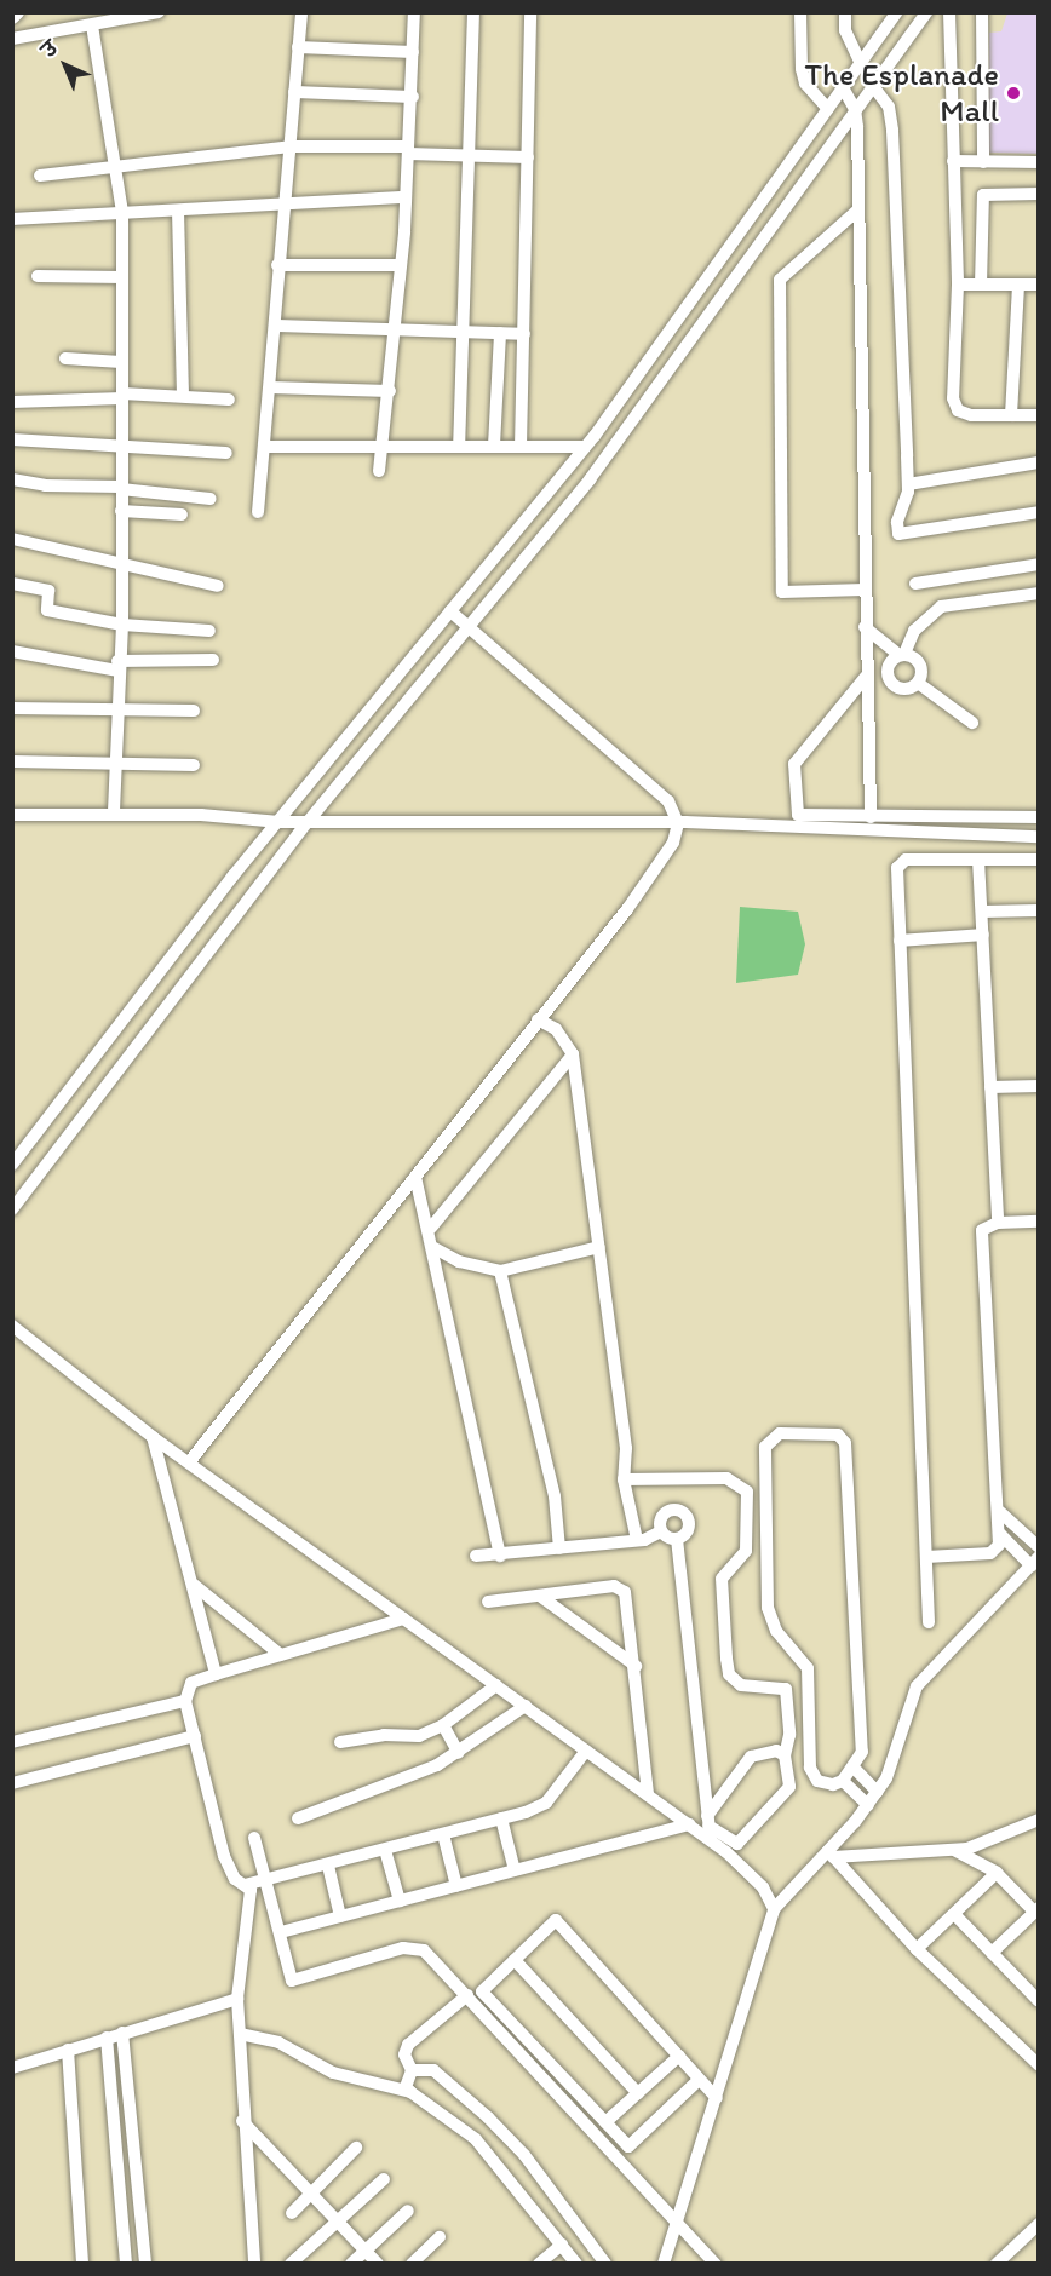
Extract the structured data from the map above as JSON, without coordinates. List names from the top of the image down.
{
  "places": ["The Esplanade Mall"],
  "north": "top left"
}
